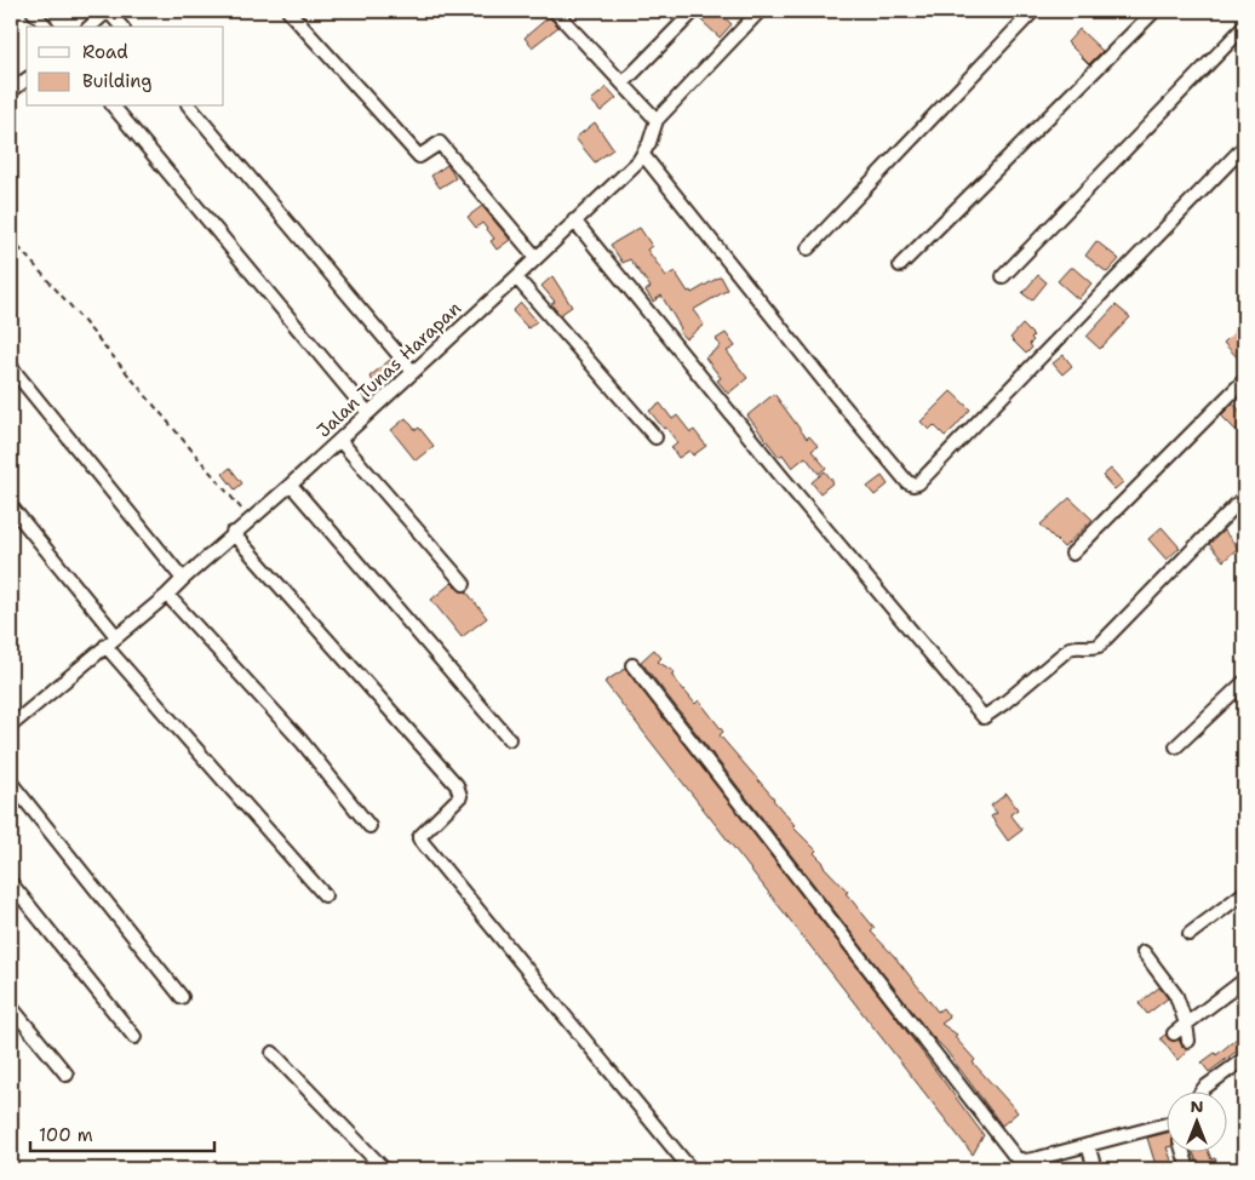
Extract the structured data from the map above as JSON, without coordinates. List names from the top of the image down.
{
  "streets": {
    "street": ["Jalan Tunas Harapan"]
  },
  "legend": ["Road", "Building"],
  "scale_bar": "100 m",
  "north": "top"
}
